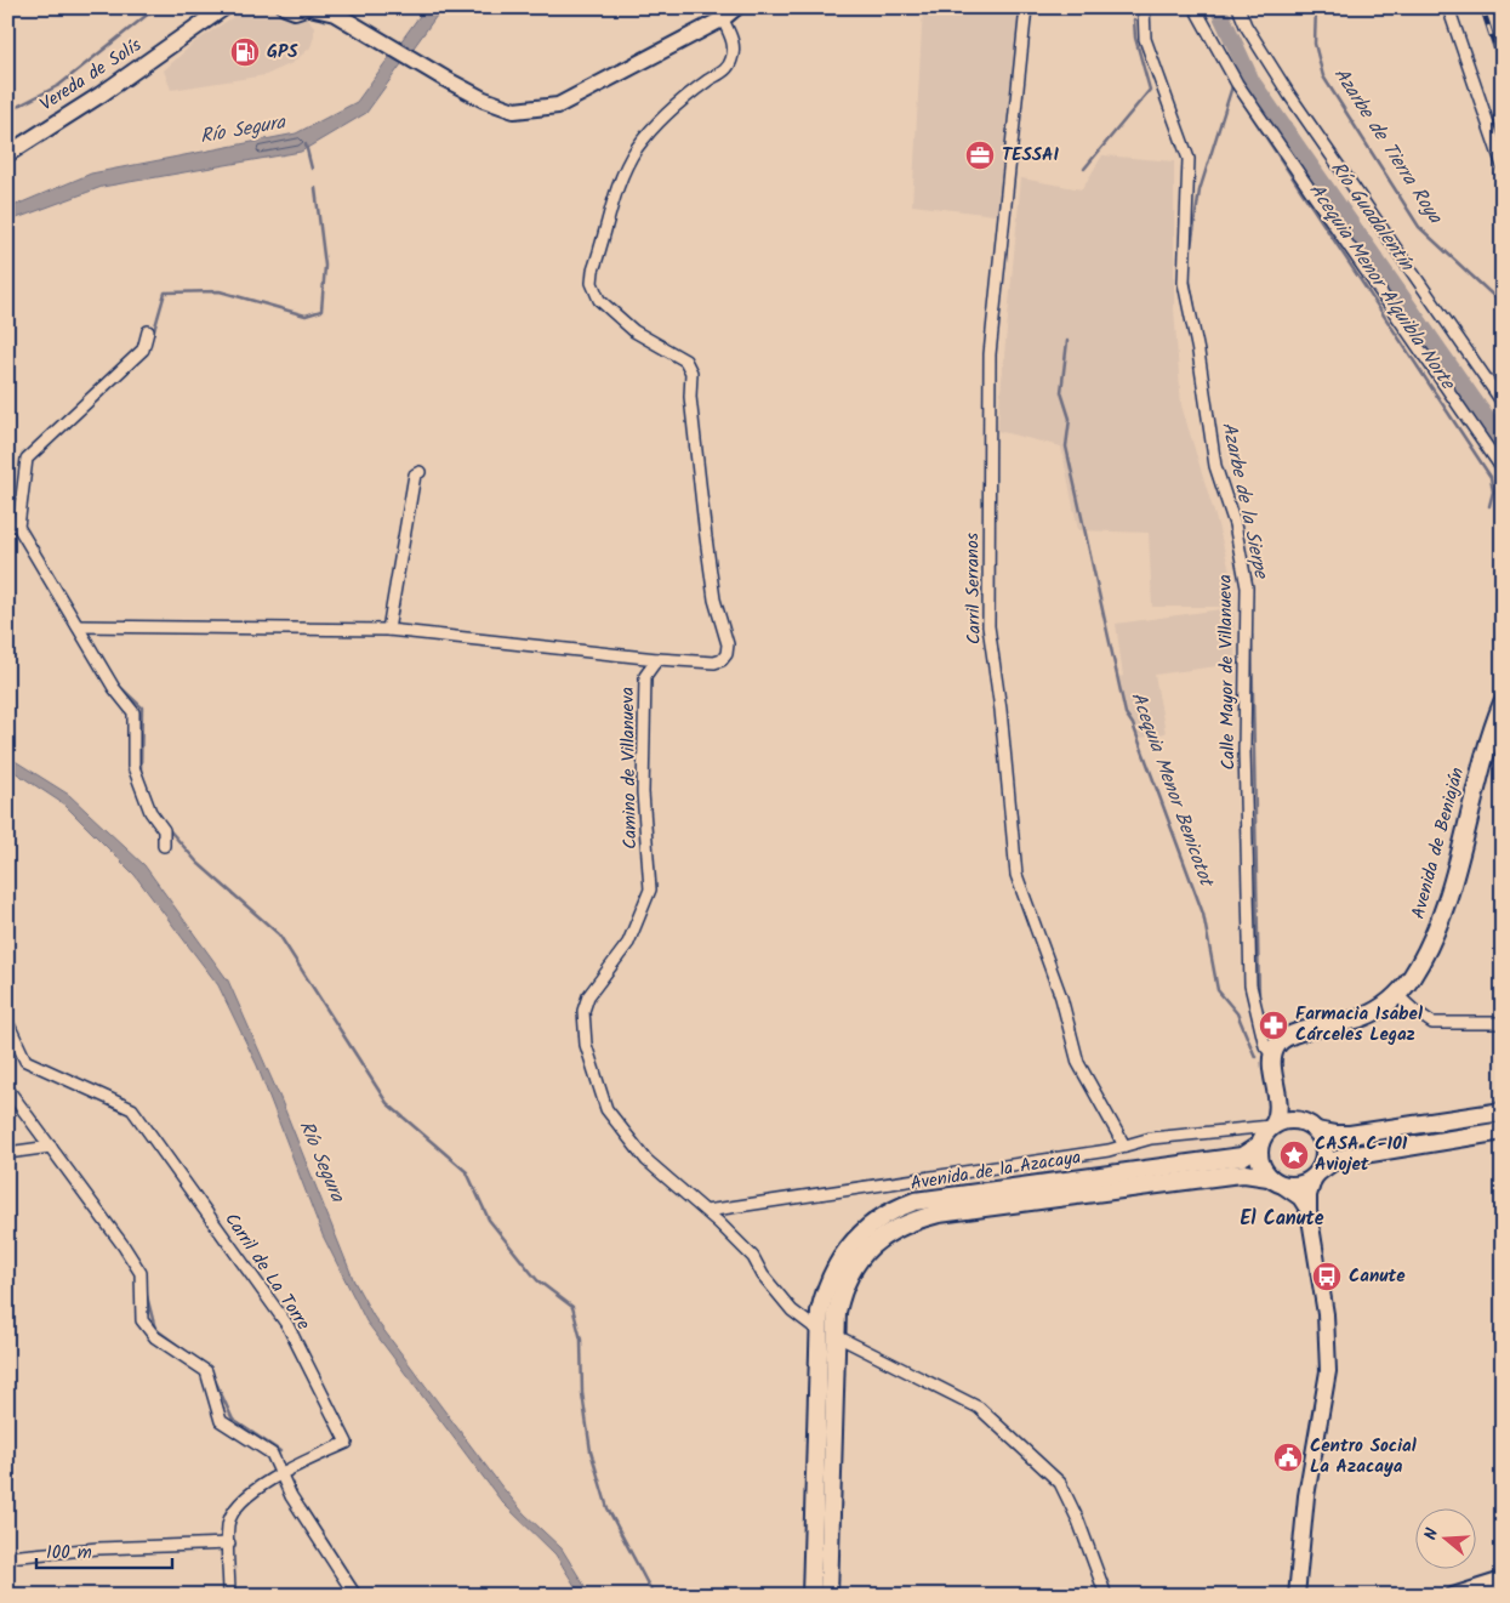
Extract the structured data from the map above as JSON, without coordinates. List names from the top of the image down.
{
  "streets": {
    "main road": ["Avenida de Beniaján", "Avenida de la Azacaya"],
    "street": [
      "Vereda de Solís",
      "Carril Serranos",
      "Calle Mayor de Villanueva",
      "Camino de Villanueva",
      "Carril de La Torre"
    ]
  },
  "crossings": [
    ["Calle Mayor de Villanueva", "Avenida de Beniaján"],
    ["Camino de Villanueva", "Avenida de la Azacaya"]
  ],
  "districts": ["El Canute"],
  "water": [
    "Río Segura",
    "Azarbe de Tierra Roya",
    "Río Guadalentín",
    "Acequia Menor Alquibla Norte",
    "Azarbe de la Sierpe",
    "Acequia Menor Benicotot"
  ],
  "places": {
    "fuel station": ["GPS"],
    "office": ["TESSAI"],
    "pharmacy": ["Farmacia Isabel Cárceles Legaz"],
    "place": ["CASA C-101 Aviojet"],
    "bus stop": ["Canute"],
    "public building": ["Centro Social La Azacaya"]
  },
  "scale_bar": "100 m",
  "north": "left"
}
